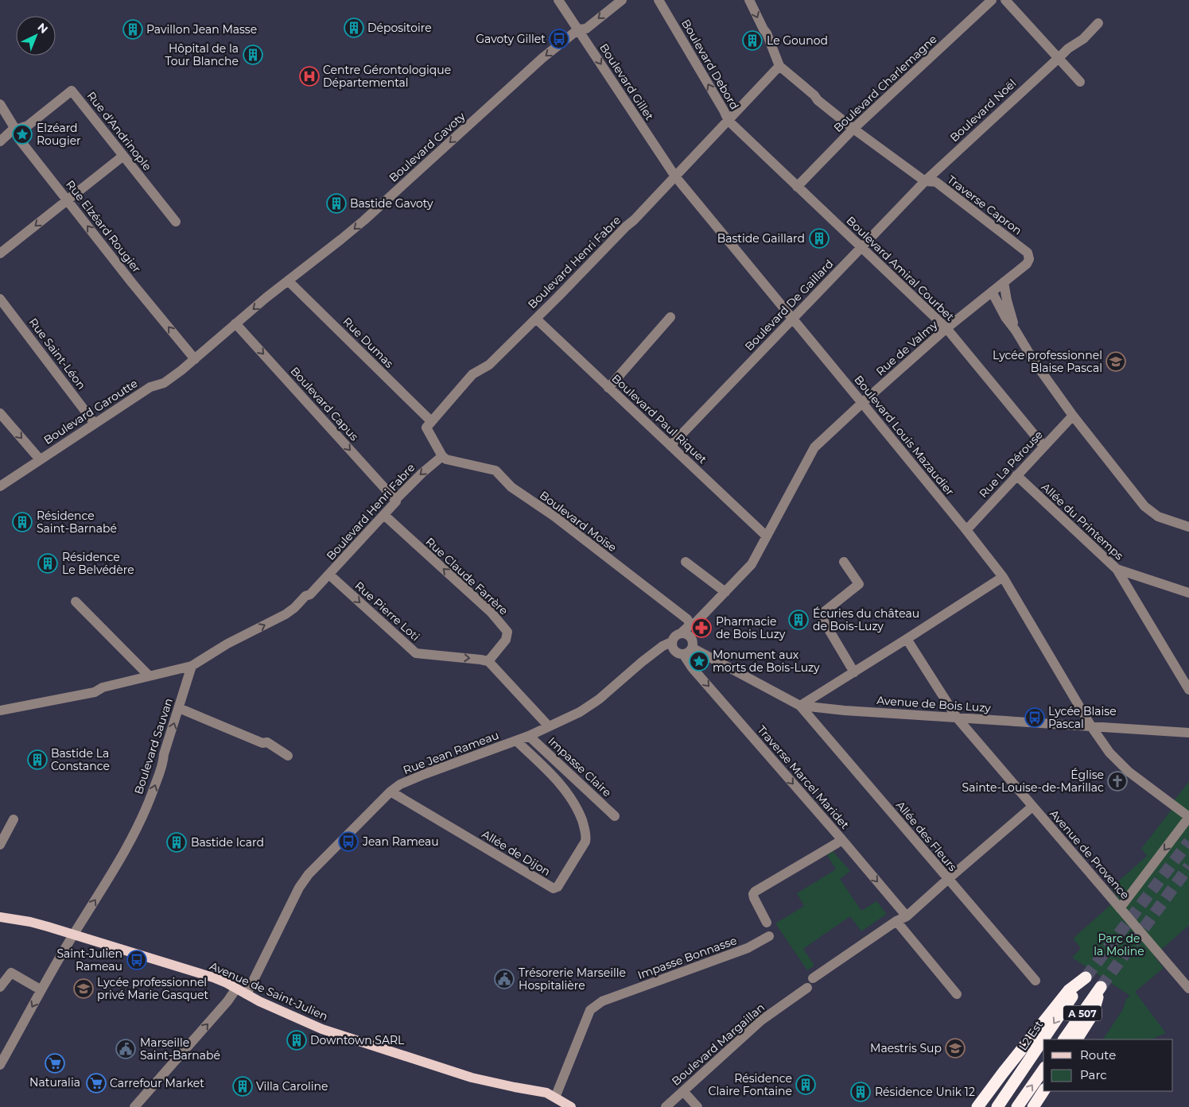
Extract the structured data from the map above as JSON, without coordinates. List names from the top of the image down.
{
  "streets": {
    "highway": ["A 507", "L2 Est"],
    "main road": ["Avenue de Saint-Julien"],
    "street": [
      "Boulevard Debord",
      "Boulevard Gillet",
      "Boulevard Charlemagne",
      "Boulevard Noël",
      "Rue d'Andrinople",
      "Boulevard Gavoty",
      "Traverse Capron",
      "Rue Elzéard Rougier",
      "Boulevard Henri Fabre",
      "Boulevard Amiral Courbet",
      "Boulevard De Gaillard",
      "Rue Dumas",
      "Rue de Valmy",
      "Rue Saint-Léon",
      "Boulevard Capus",
      "Boulevard Garoutte",
      "Boulevard Paul Riquet",
      "Boulevard Louis Mazaudier",
      "Rue La Pérouse",
      "Boulevard Moïse",
      "Allée du Printemps",
      "Rue Claude Farrère",
      "Rue Pierre Loti",
      "Avenue de Bois Luzy",
      "Boulevard Sauvan",
      "Rue Jean Rameau",
      "Impasse Claire",
      "Traverse Marcel Maridet",
      "Allée des Fleurs",
      "Allée de Dijon",
      "Avenue de Provence",
      "Impasse Bonnasse",
      "Boulevard Margaillan"
    ]
  },
  "crossings": [
    ["Boulevard Debord", "Boulevard Henri Fabre"],
    ["Boulevard Debord", "Boulevard Amiral Courbet"],
    ["Boulevard Gillet", "Boulevard Gavoty"],
    ["Boulevard Gillet", "Boulevard Henri Fabre"],
    ["Boulevard Gillet", "Boulevard Louis Mazaudier"],
    ["Boulevard Charlemagne", "Traverse Capron"],
    ["Boulevard Charlemagne", "Boulevard Amiral Courbet"],
    ["Boulevard Noël", "Traverse Capron"],
    ["Boulevard Noël", "Boulevard De Gaillard"],
    ["Rue d'Andrinople", "Rue Elzéard Rougier"],
    ["Boulevard Gavoty", "Rue Elzéard Rougier"],
    ["Boulevard Gavoty", "Rue Dumas"],
    ["Boulevard Gavoty", "Boulevard Capus"],
    ["Boulevard Gavoty", "Boulevard Garoutte"],
    ["Traverse Capron", "Boulevard Henri Fabre"],
    ["Traverse Capron", "Boulevard De Gaillard"],
    ["Traverse Capron", "Rue de Valmy"],
    ["Rue Elzéard Rougier", "Boulevard Garoutte"],
    ["Boulevard Henri Fabre", "Boulevard Amiral Courbet"],
    ["Boulevard Henri Fabre", "Rue Dumas"],
    ["Boulevard Henri Fabre", "Boulevard Capus"],
    ["Boulevard Henri Fabre", "Boulevard Paul Riquet"],
    ["Boulevard Henri Fabre", "Boulevard Louis Mazaudier"],
    ["Boulevard Henri Fabre", "Boulevard Moïse"],
    ["Boulevard Henri Fabre", "Rue Claude Farrère"],
    ["Boulevard Henri Fabre", "Rue Pierre Loti"],
    ["Boulevard Henri Fabre", "Boulevard Sauvan"],
    ["Boulevard Amiral Courbet", "Boulevard De Gaillard"],
    ["Boulevard Amiral Courbet", "Rue de Valmy"],
    ["Boulevard Amiral Courbet", "Rue La Pérouse"],
    ["Boulevard De Gaillard", "Boulevard Paul Riquet"],
    ["Boulevard De Gaillard", "Boulevard Louis Mazaudier"],
    ["Rue de Valmy", "Boulevard Paul Riquet"],
    ["Rue de Valmy", "Boulevard Louis Mazaudier"],
    ["Rue Saint-Léon", "Boulevard Garoutte"],
    ["Boulevard Louis Mazaudier", "Rue La Pérouse"],
    ["Boulevard Louis Mazaudier", "Avenue de Bois Luzy"],
    ["Rue La Pérouse", "Allée du Printemps"],
    ["Rue Claude Farrère", "Rue Pierre Loti"],
    ["Avenue de Bois Luzy", "Rue Jean Rameau"],
    ["Avenue de Bois Luzy", "Traverse Marcel Maridet"],
    ["Avenue de Bois Luzy", "Allée des Fleurs"],
    ["Avenue de Bois Luzy", "Avenue de Provence"],
    ["Boulevard Sauvan", "Avenue de Saint-Julien"],
    ["Rue Jean Rameau", "Impasse Claire"],
    ["Rue Jean Rameau", "Traverse Marcel Maridet"],
    ["Rue Jean Rameau", "Allée de Dijon"],
    ["Rue Jean Rameau", "Avenue de Saint-Julien"],
    ["Impasse Bonnasse", "Avenue de Saint-Julien"]
  ],
  "one_way": [
    "Boulevard Gillet",
    "Boulevard Gavoty",
    "Rue Elzéard Rougier",
    "Boulevard Capus",
    "Rue Claude Farrère",
    "Rue Pierre Loti",
    "Traverse Marcel Maridet"
  ],
  "parks": ["Parc de la Moline"],
  "places": {
    "building": [
      "Dépositoire",
      "Pavillon Jean Masse",
      "Le Gounod",
      "Hôpital de la Tour Blanche",
      "Bastide Gavoty",
      "Bastide Gaillard",
      "Résidence Saint-Barnabé",
      "Résidence Le Belvédère",
      "Écuries du château de Bois-Luzy",
      "Bastide La Constance",
      "Bastide Icard",
      "Downtown SARL",
      "Résidence Claire Fontaine",
      "Villa Caroline",
      "Résidence Unik 12"
    ],
    "bus stop": [
      "Gavoty Gillet",
      "Lycée Blaise Pascal",
      "Jean Rameau",
      "Saint-Julien Rameau"
    ],
    "hospital": ["Centre Gérontologique Départemental"],
    "place": ["Elzéard Rougier", "Monument aux morts de Bois-Luzy"],
    "school or university": ["Lycée professionnel Blaise Pascal", "Lycée professionnel privé Marie Gasquet", "Maestris Sup"],
    "pharmacy": ["Pharmacie de Bois Luzy"],
    "church": ["Église Sainte-Louise-de-Marillac"],
    "public building": ["Trésorerie Marseille Hospitalière", "Marseille Saint-Barnabé"],
    "supermarket": ["Naturalia", "Carrefour Market"]
  },
  "legend": ["Route", "Parc"],
  "north": "top right"
}
